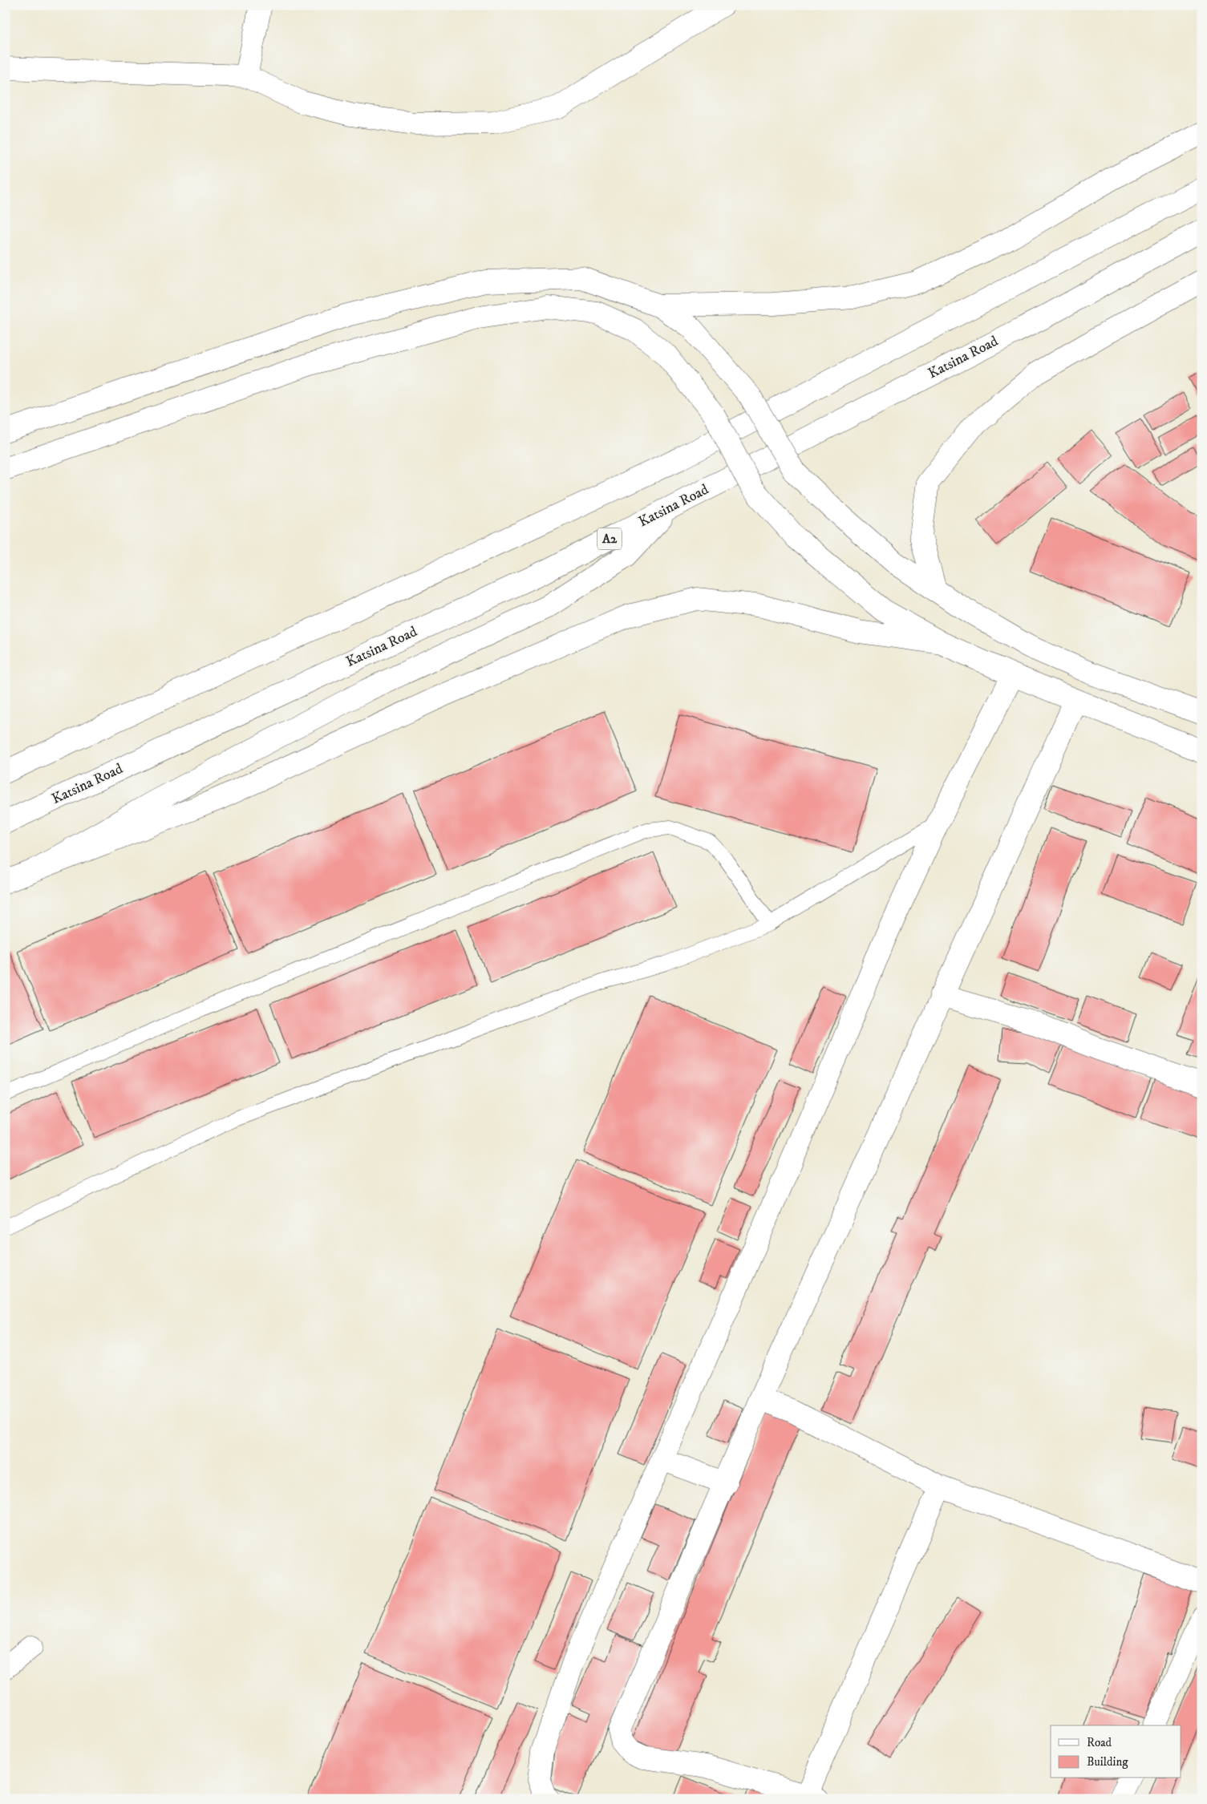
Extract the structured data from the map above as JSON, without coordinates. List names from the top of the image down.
{
  "streets": {
    "main road": ["Katsina Road", "A2"]
  },
  "legend": ["Road", "Building"]
}
